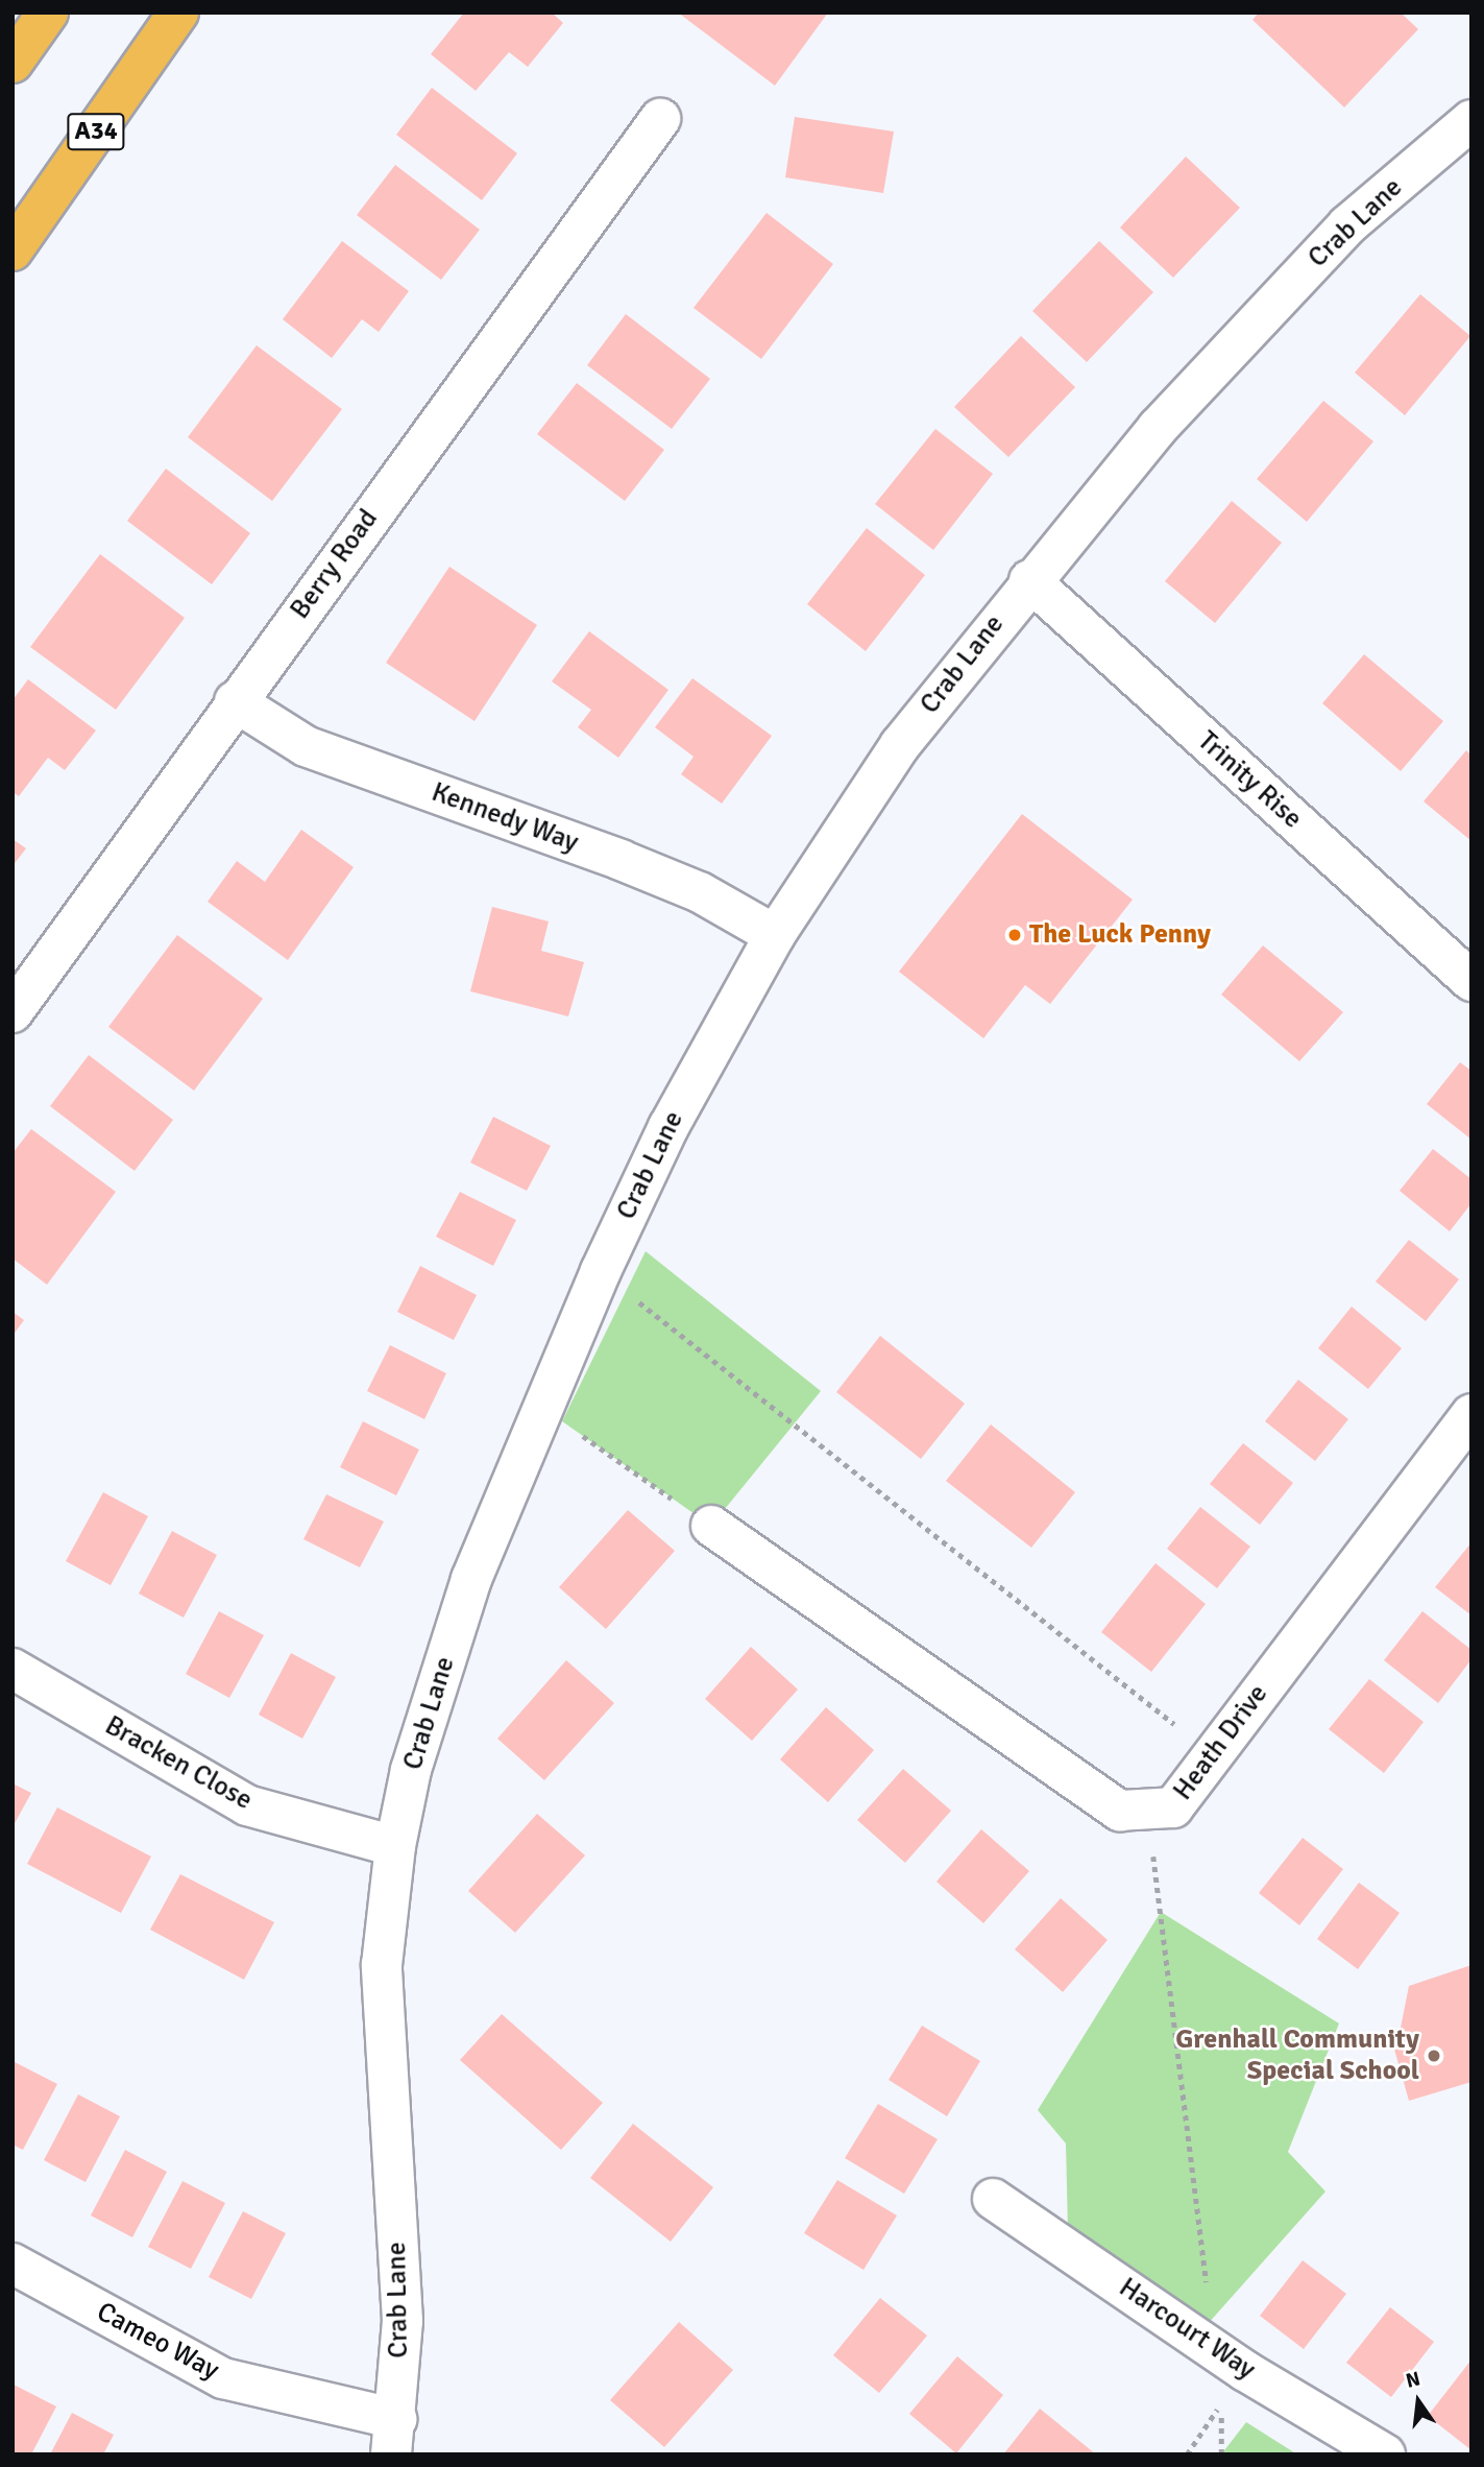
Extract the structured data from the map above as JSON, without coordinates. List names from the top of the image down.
{
  "streets": {
    "highway": ["A34"],
    "street": [
      "Crab Lane",
      "Berry Road",
      "Trinity Rise",
      "Kennedy Way",
      "Heath Drive",
      "Bracken Close",
      "Harcourt Way",
      "Cameo Way"
    ]
  },
  "crossings": [
    ["Crab Lane", "Trinity Rise"],
    ["Crab Lane", "Kennedy Way"],
    ["Crab Lane", "Bracken Close"],
    ["Crab Lane", "Cameo Way"],
    ["Berry Road", "Kennedy Way"]
  ],
  "places": ["The Luck Penny", "Grenhall Community Special School"],
  "north": "top"
}
